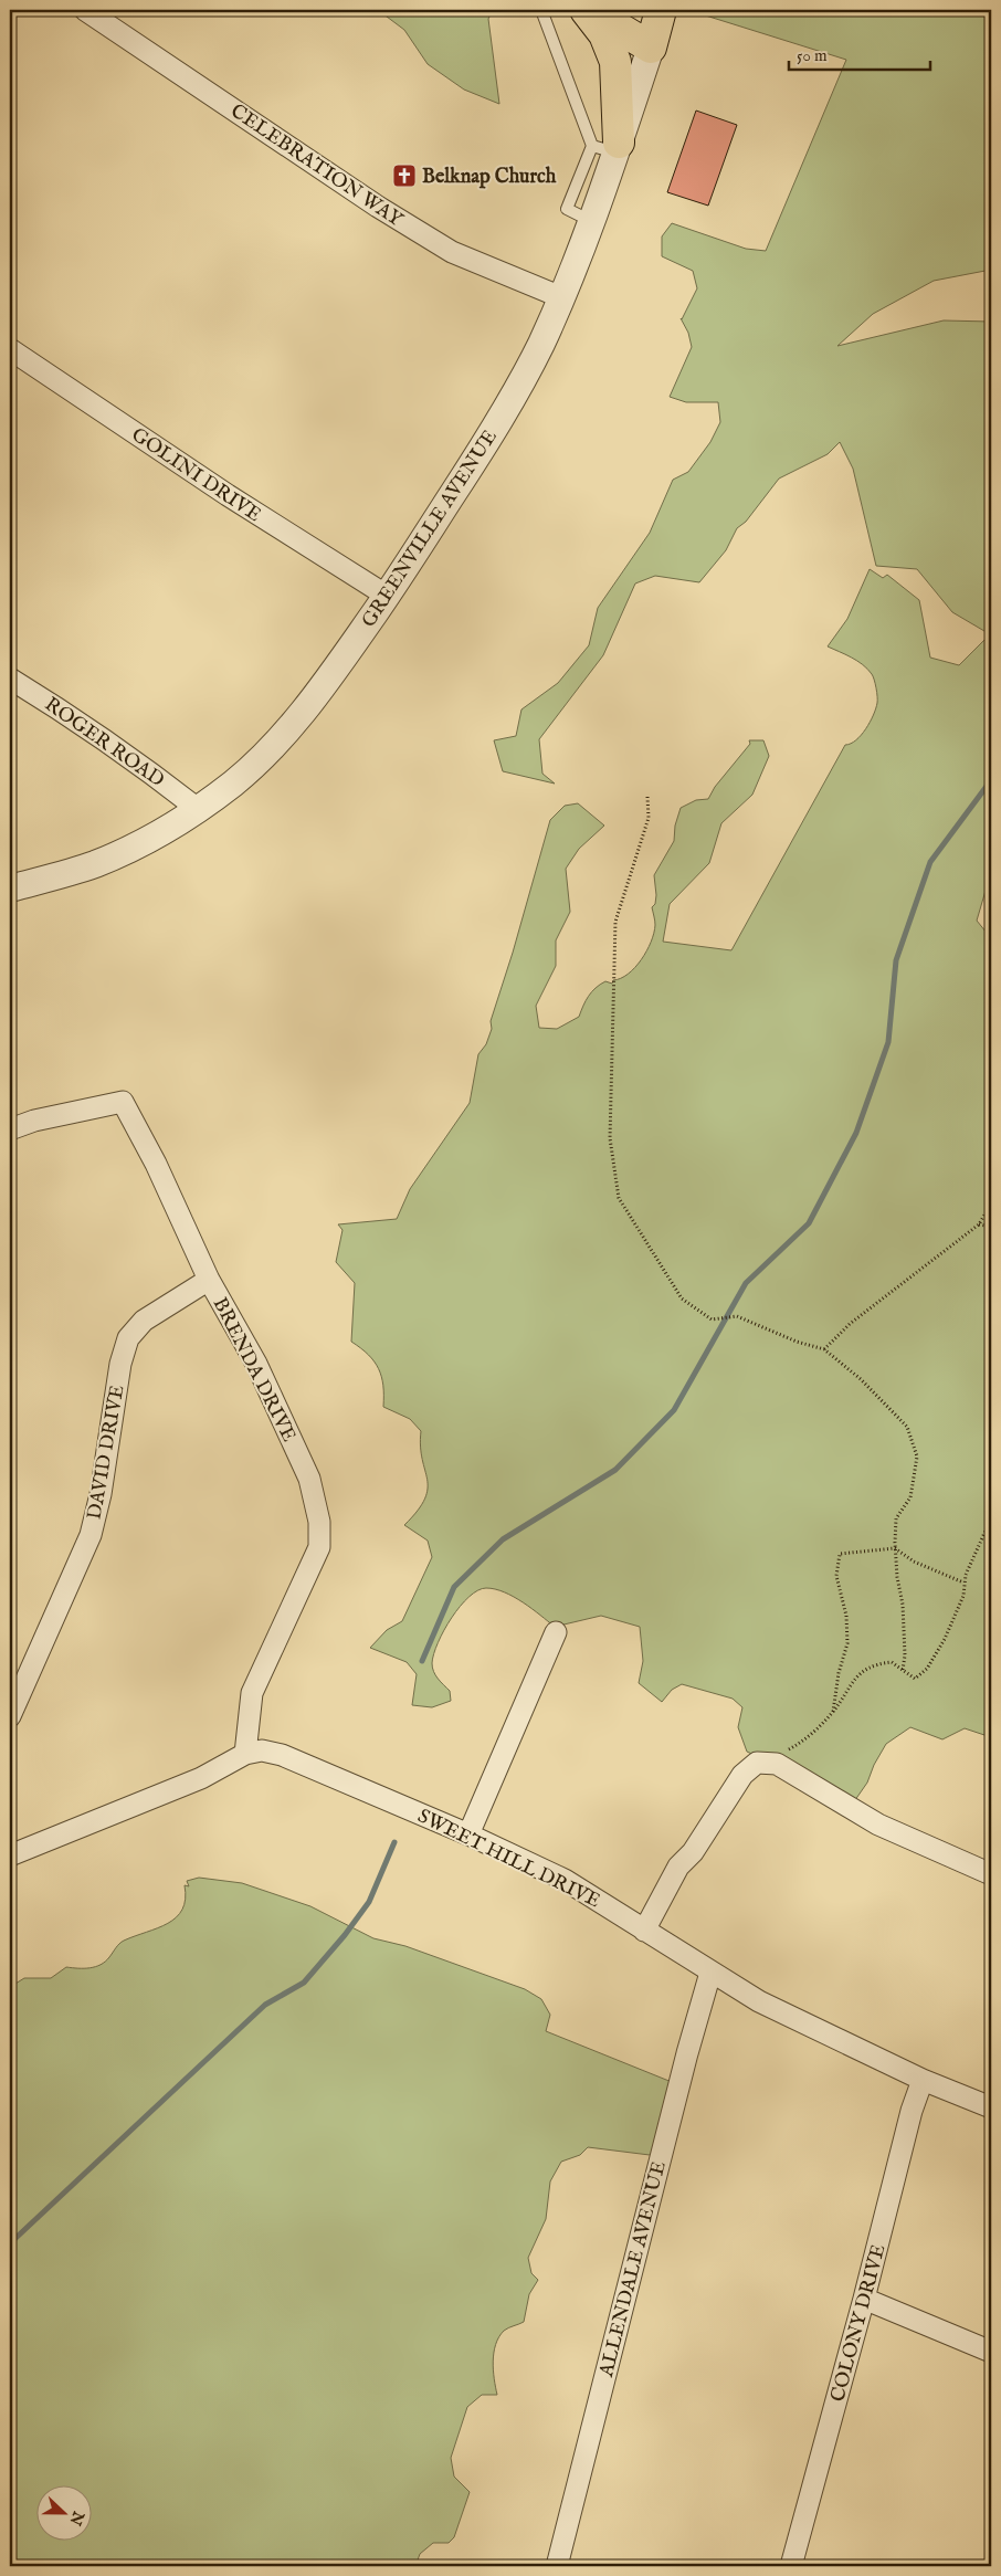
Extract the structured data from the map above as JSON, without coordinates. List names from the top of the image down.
{
  "streets": {
    "street": [
      "CELEBRATION WAY",
      "GOLINI DRIVE",
      "GREENVILLE AVENUE",
      "ROGER ROAD",
      "BRENDA DRIVE",
      "DAVID DRIVE",
      "SWEET HILL DRIVE",
      "ALLENDALE AVENUE",
      "COLONY DRIVE"
    ]
  },
  "crossings": [
    ["CELEBRATION WAY", "GREENVILLE AVENUE"],
    ["GOLINI DRIVE", "GREENVILLE AVENUE"],
    ["GREENVILLE AVENUE", "ROGER ROAD"],
    ["BRENDA DRIVE", "DAVID DRIVE"],
    ["BRENDA DRIVE", "SWEET HILL DRIVE"],
    ["SWEET HILL DRIVE", "ALLENDALE AVENUE"],
    ["SWEET HILL DRIVE", "COLONY DRIVE"]
  ],
  "places": {
    "church": ["Belknap Church"]
  },
  "scale_bar": "50 m",
  "north": "right"
}
